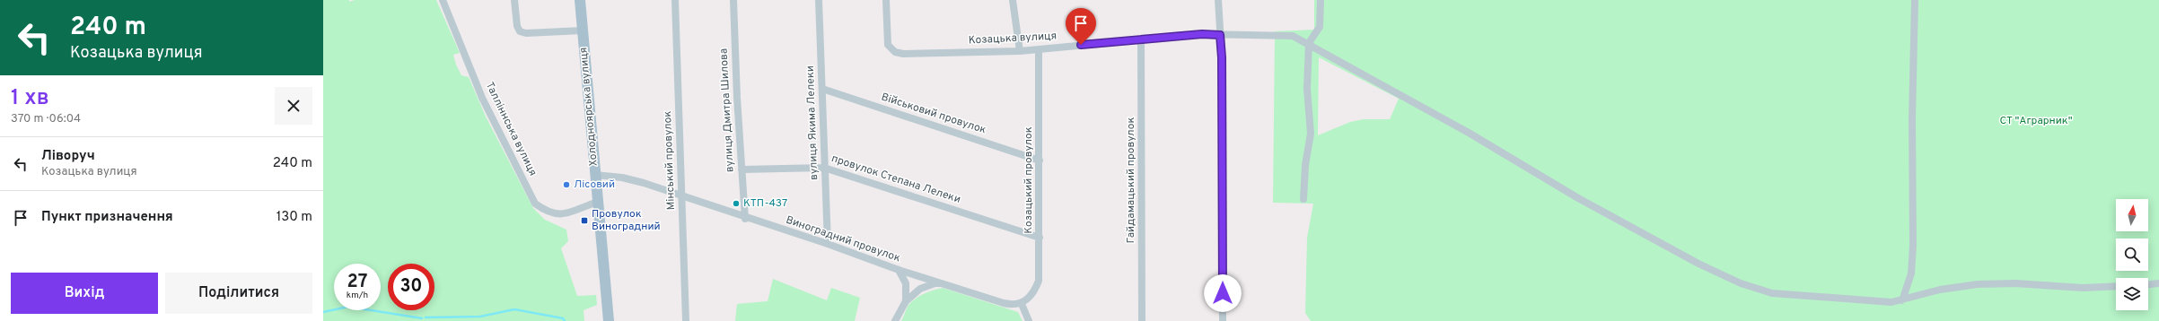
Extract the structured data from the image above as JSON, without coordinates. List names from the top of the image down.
{
  "streets": {
    "main road": ["Холодноярська вулиця"],
    "street": [
      "Козацька вулиця",
      "вулиця Дмитра Шилова",
      "Військовий провулок",
      "вулиця Якима Лелеки",
      "Талліннська вулиця",
      "Мінський провулок",
      "провулок Степана Лелеки",
      "Козацький провулок",
      "Гайдамацький провулок",
      "Виноградний провулок"
    ]
  },
  "crossings": [
    ["Козацька вулиця", "Козацький провулок"],
    ["Козацька вулиця", "Гайдамацький провулок"],
    ["Холодноярська вулиця", "Талліннська вулиця"],
    ["Холодноярська вулиця", "Виноградний провулок"],
    ["вулиця Дмитра Шилова", "провулок Степана Лелеки"],
    ["вулиця Дмитра Шилова", "Виноградний провулок"],
    ["Військовий провулок", "вулиця Якима Лелеки"],
    ["Військовий провулок", "Козацький провулок"],
    ["вулиця Якима Лелеки", "провулок Степана Лелеки"],
    ["вулиця Якима Лелеки", "Виноградний провулок"],
    ["Мінський провулок", "Виноградний провулок"],
    ["провулок Степана Лелеки", "Козацький провулок"],
    ["Козацький провулок", "Виноградний провулок"]
  ],
  "parks": ["СТ \"Аграрник\""],
  "places": {
    "other": ["Лісовий", "КТП-437"],
    "transit": ["Провулок Виноградний"]
  },
  "north": "top",
  "page": {
    "turn": ["240 m", "Козацька вулиця"],
    "heading": ["1 хв", "370 m · 06:04"],
    "list": [
      {
        "name": "Ліворуч",
        "note": "Козацька вулиця",
        "value": "240 m"
      },
      {
        "name": "Пункт призначення",
        "value": "130 m"
      }
    ],
    "speed": "27 km/h",
    "limit": "30",
    "buttons": ["Вихід", "Поділитися"]
  }
}
